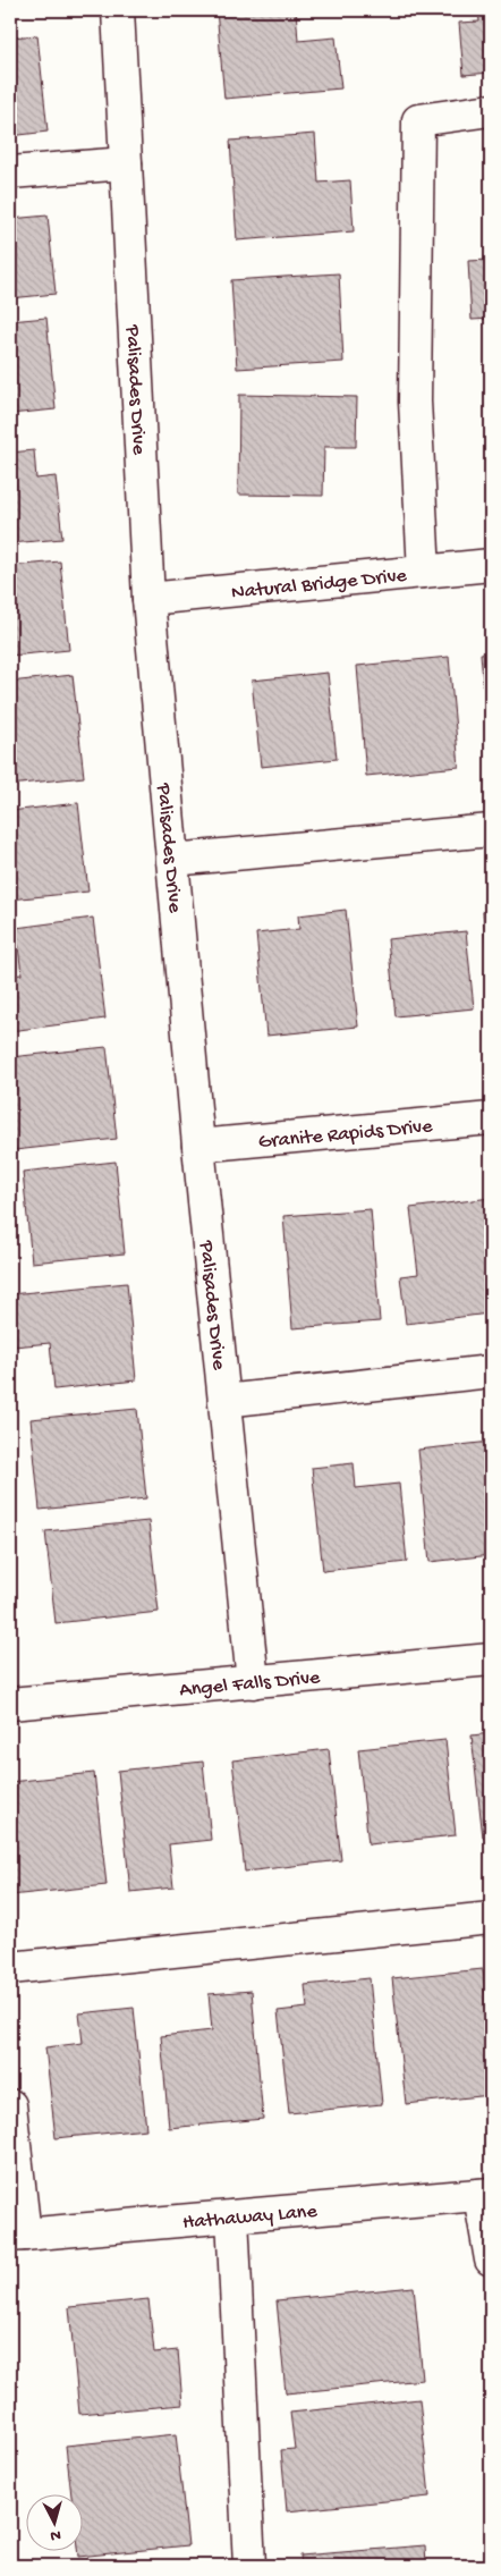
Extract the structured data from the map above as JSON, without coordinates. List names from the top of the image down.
{
  "streets": {
    "street": [
      "Palisades Drive",
      "Natural Bridge Drive",
      "Granite Rapids Drive",
      "Angel Falls Drive",
      "Hathaway Lane"
    ]
  },
  "crossings": [
    ["Palisades Drive", "Natural Bridge Drive"],
    ["Palisades Drive", "Granite Rapids Drive"],
    ["Palisades Drive", "Angel Falls Drive"]
  ],
  "north": "bottom"
}
